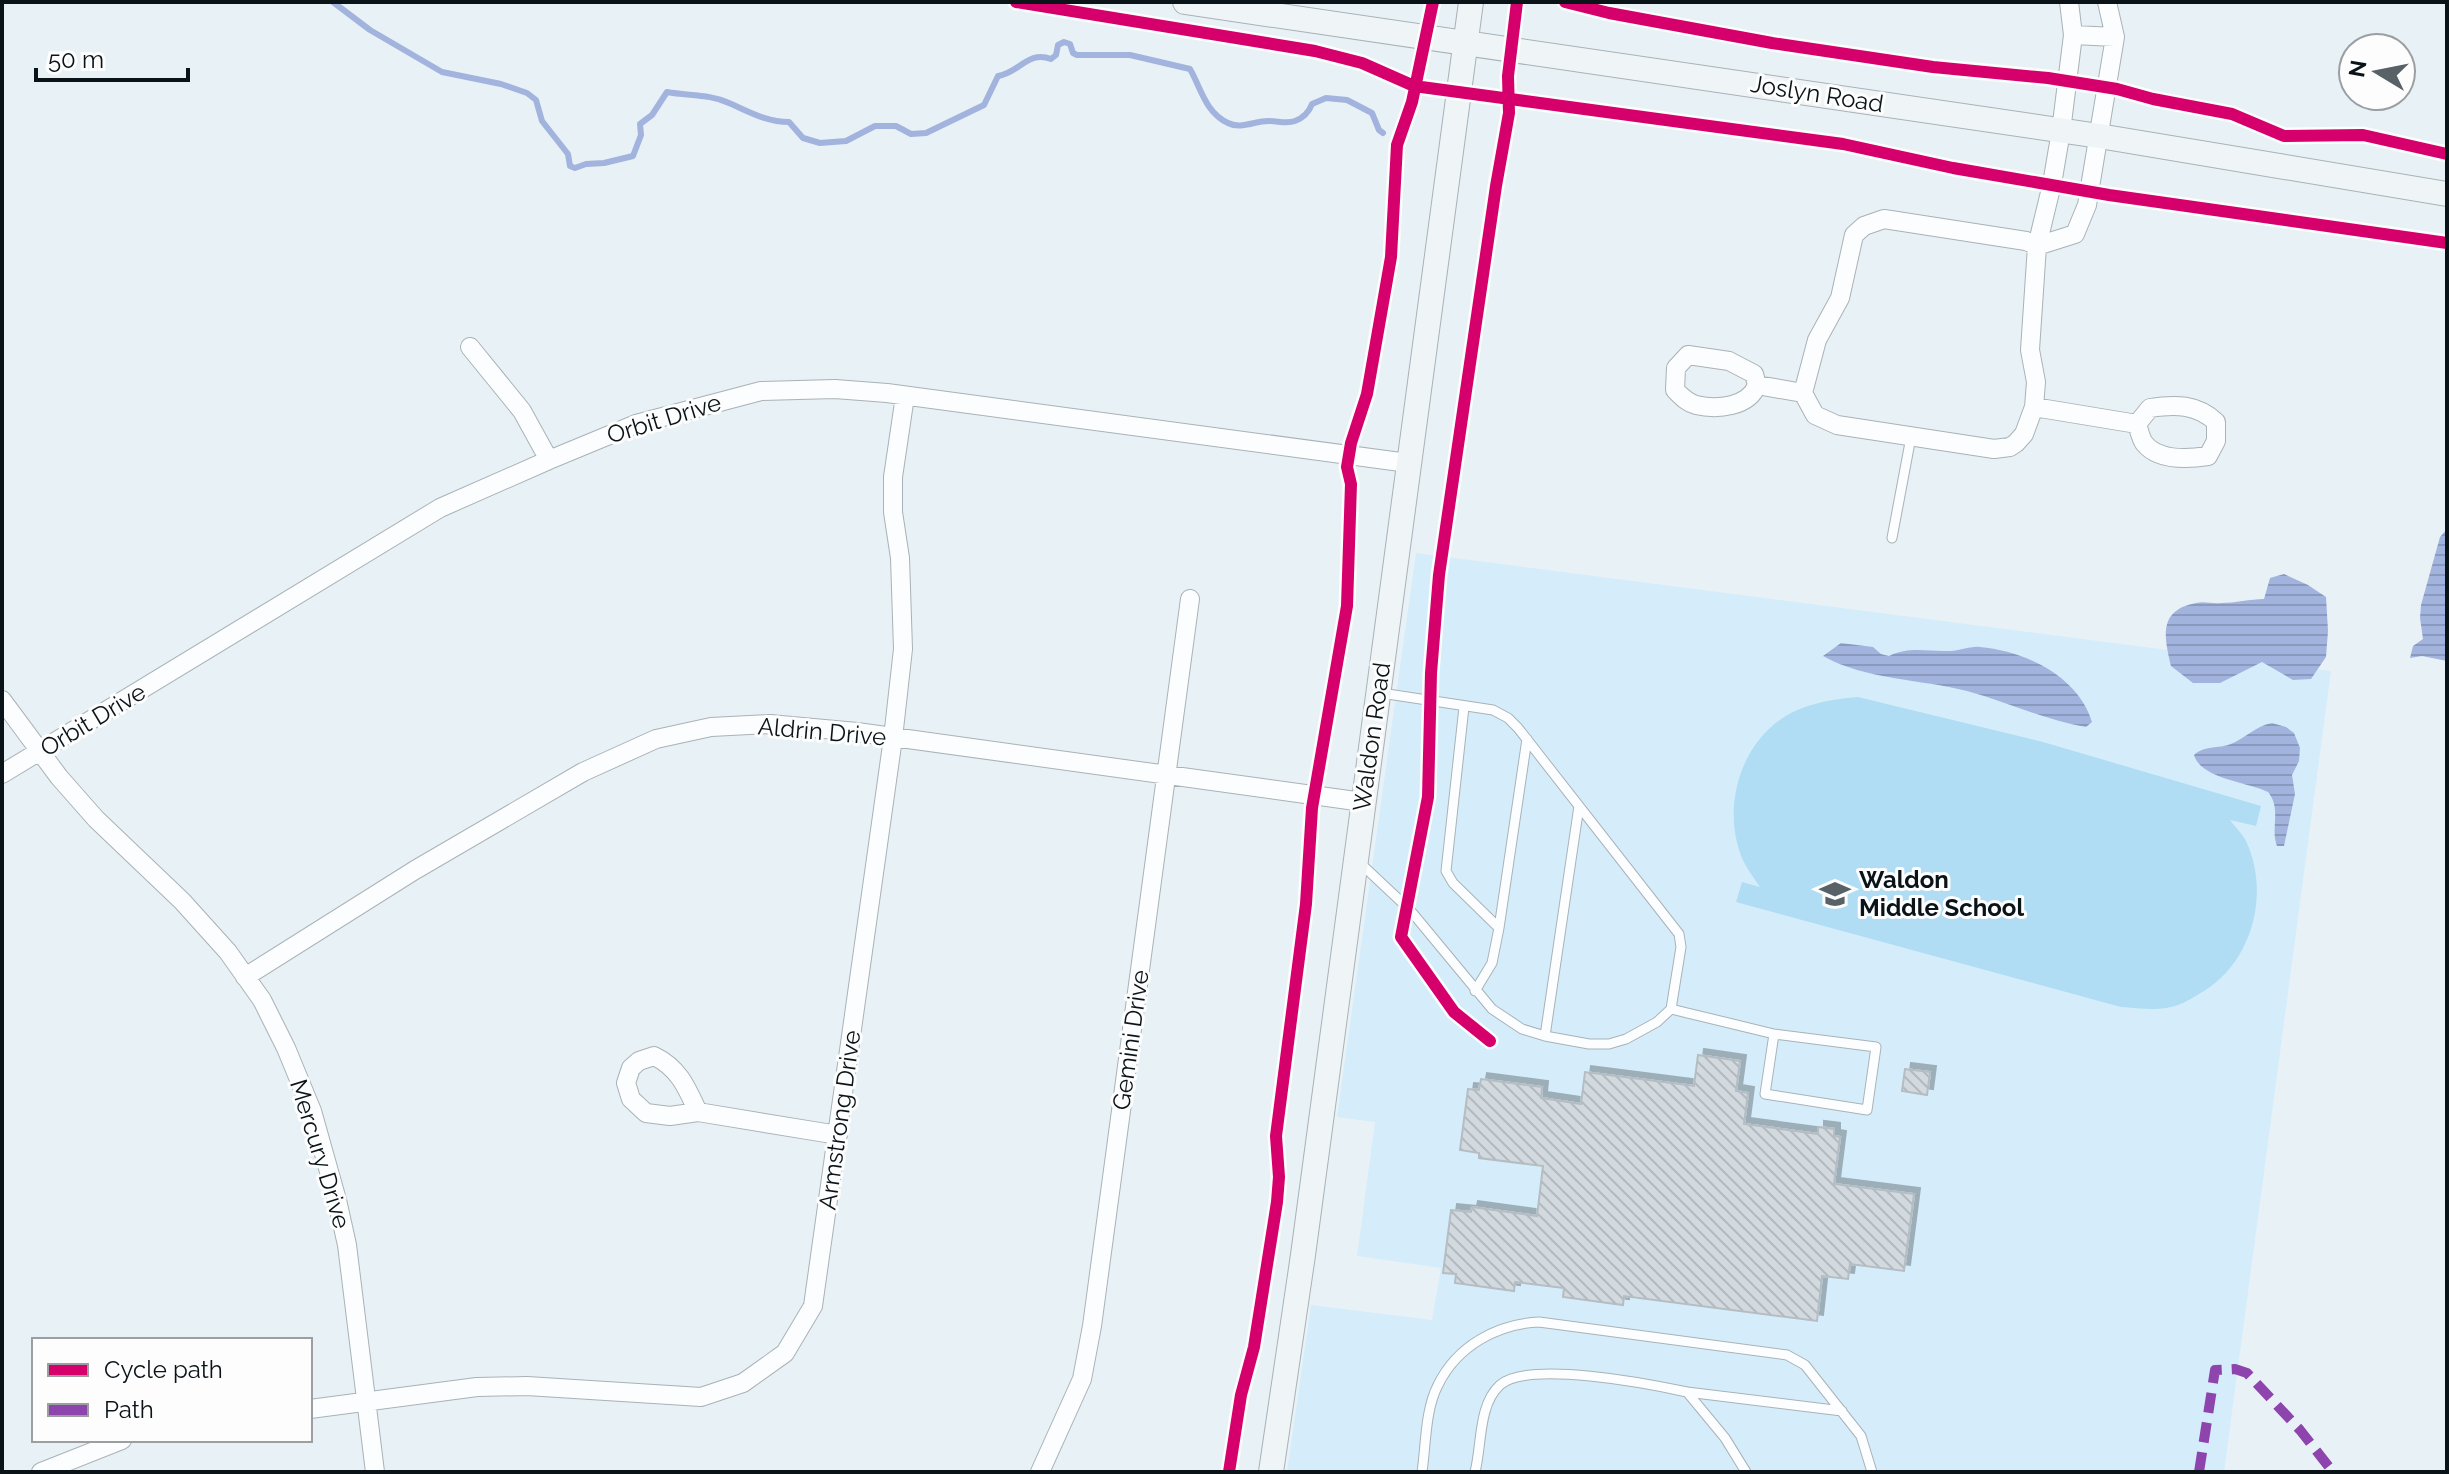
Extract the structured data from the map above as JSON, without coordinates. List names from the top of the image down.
{
  "streets": {
    "street": [
      "Joslyn Road",
      "Orbit Drive",
      "Aldrin Drive",
      "Waldon Road",
      "Gemini Drive",
      "Armstrong Drive",
      "Mercury Drive"
    ]
  },
  "crossings": [
    ["Joslyn Road", "Waldon Road"],
    ["Orbit Drive", "Waldon Road"],
    ["Orbit Drive", "Armstrong Drive"],
    ["Orbit Drive", "Mercury Drive"],
    ["Aldrin Drive", "Waldon Road"],
    ["Aldrin Drive", "Gemini Drive"],
    ["Aldrin Drive", "Armstrong Drive"],
    ["Aldrin Drive", "Mercury Drive"],
    ["Armstrong Drive", "Mercury Drive"]
  ],
  "places": {
    "school or university": ["Waldon Middle School"]
  },
  "legend": ["Cycle path", "Path"],
  "scale_bar": "50 m",
  "north": "left"
}
